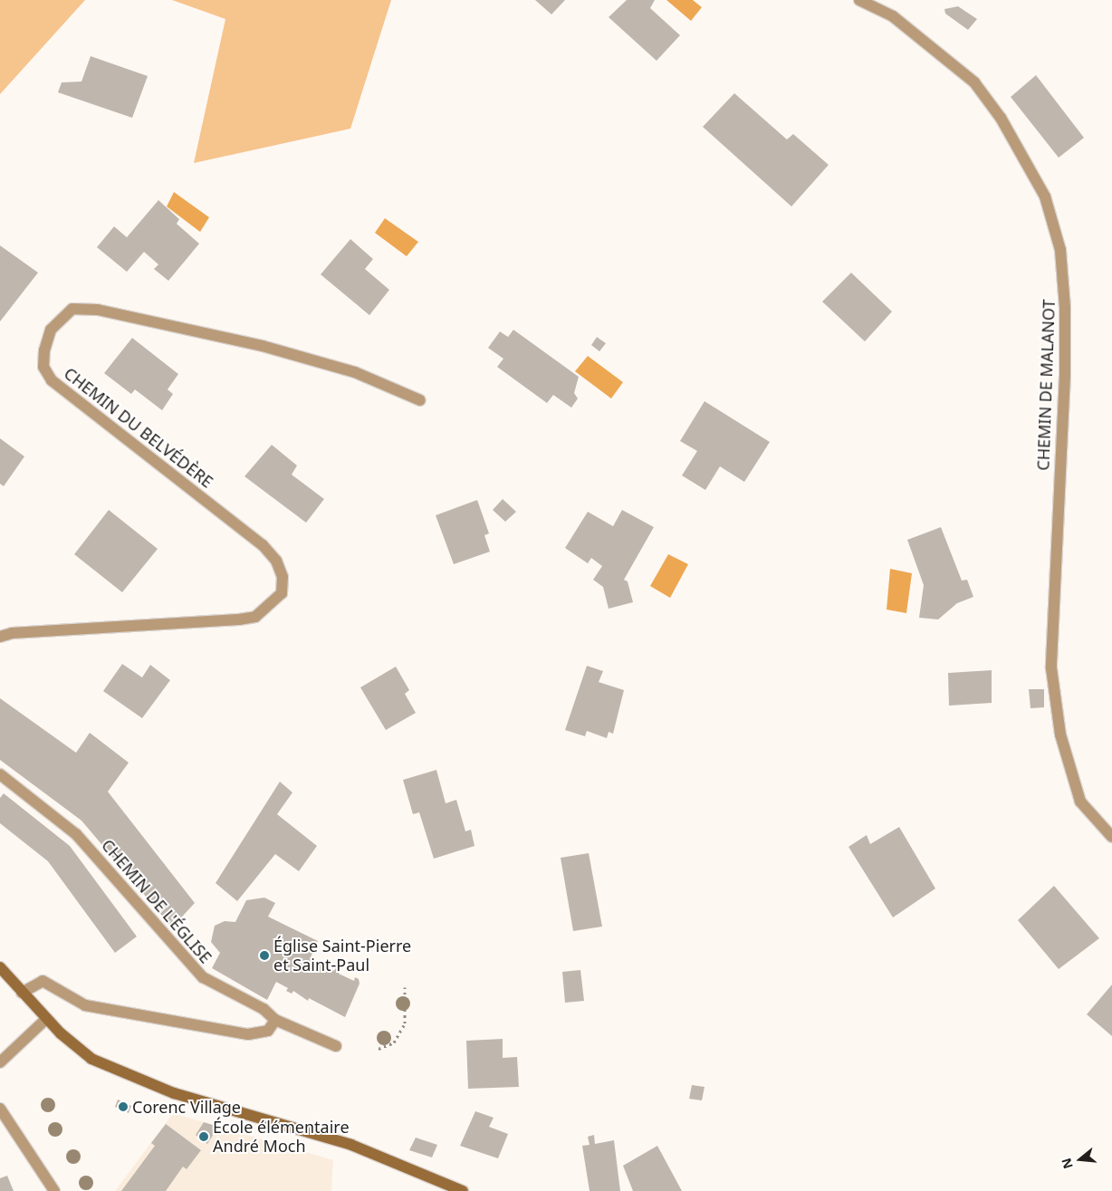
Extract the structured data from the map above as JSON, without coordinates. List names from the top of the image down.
{
  "streets": {
    "street": ["CHEMIN DE MALANOT", "CHEMIN DU BELVÉDÈRE", "CHEMIN DE L'ÉGLISE"]
  },
  "places": ["Église Saint-Pierre et Saint-Paul", "Corenc Village", "École élémentaire André Moch"],
  "north": "left"
}
